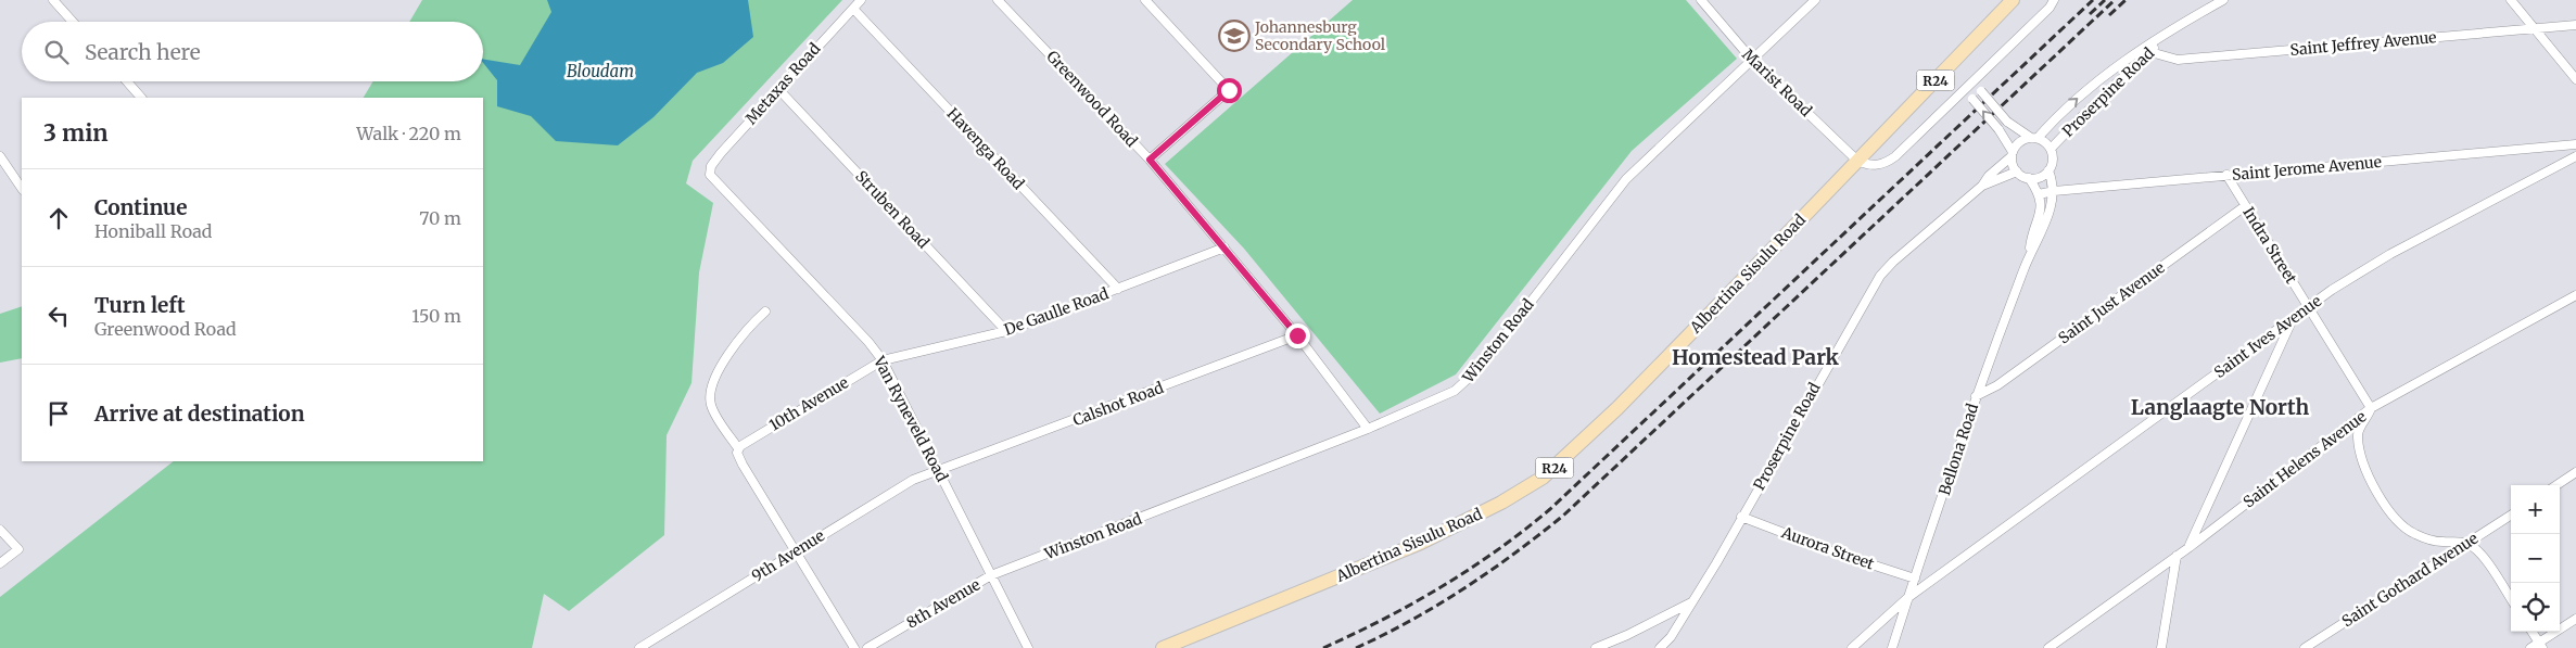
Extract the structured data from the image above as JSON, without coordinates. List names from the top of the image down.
{
  "streets": {
    "main road": ["R24", "Albertina Sisulu Road"],
    "street": [
      "Saint Jeffrey Avenue",
      "Marist Road",
      "Metaxas Road",
      "Proserpine Road",
      "Greenwood Road",
      "Havenga Road",
      "Saint Jerome Avenue",
      "Struben Road",
      "Indra Street",
      "Saint Just Avenue",
      "De Gaulle Road",
      "Saint Ives Avenue",
      "Winston Road",
      "10th Avenue",
      "Calshot Road",
      "Van Ryneveld Road",
      "Bellona Road",
      "Saint Helens Avenue",
      "Aurora Street",
      "9th Avenue",
      "Saint Gothard Avenue",
      "8th Avenue"
    ]
  },
  "crossings": [
    ["Saint Jeffrey Avenue", "Proserpine Road"],
    ["Marist Road", "Albertina Sisulu Road"],
    ["Marist Road", "Winston Road"],
    ["Metaxas Road", "Havenga Road"],
    ["Metaxas Road", "Struben Road"],
    ["Metaxas Road", "Van Ryneveld Road"],
    ["Proserpine Road", "Aurora Street"],
    ["Greenwood Road", "De Gaulle Road"],
    ["Greenwood Road", "Winston Road"],
    ["Greenwood Road", "Calshot Road"],
    ["Havenga Road", "De Gaulle Road"],
    ["Saint Jerome Avenue", "Indra Street"],
    ["Saint Jerome Avenue", "Bellona Road"],
    ["Struben Road", "De Gaulle Road"],
    ["Indra Street", "Saint Just Avenue"],
    ["Indra Street", "Saint Ives Avenue"],
    ["Indra Street", "Saint Helens Avenue"],
    ["Saint Just Avenue", "Bellona Road"],
    ["De Gaulle Road", "10th Avenue"],
    ["De Gaulle Road", "Van Ryneveld Road"],
    ["Saint Ives Avenue", "Bellona Road"],
    ["Winston Road", "Van Ryneveld Road"],
    ["Winston Road", "8th Avenue"],
    ["10th Avenue", "Van Ryneveld Road"],
    ["Calshot Road", "Van Ryneveld Road"],
    ["Calshot Road", "9th Avenue"],
    ["Van Ryneveld Road", "9th Avenue"],
    ["Van Ryneveld Road", "8th Avenue"],
    ["Bellona Road", "Aurora Street"]
  ],
  "districts": ["Homestead Park", "Langlaagte North"],
  "water": ["Bloudam"],
  "places": {
    "school or university": ["Johannesburg Secondary School"]
  },
  "page": {
    "search": "Search here",
    "heading": ["3 min", "Walk · 220 m"],
    "list": [
      ["Continue", "Honiball Road", "70 m"],
      ["Turn left", "Greenwood Road", "150 m"],
      "Arrive at destination"
    ],
    "map_buttons": ["+", "−"]
  }
}
